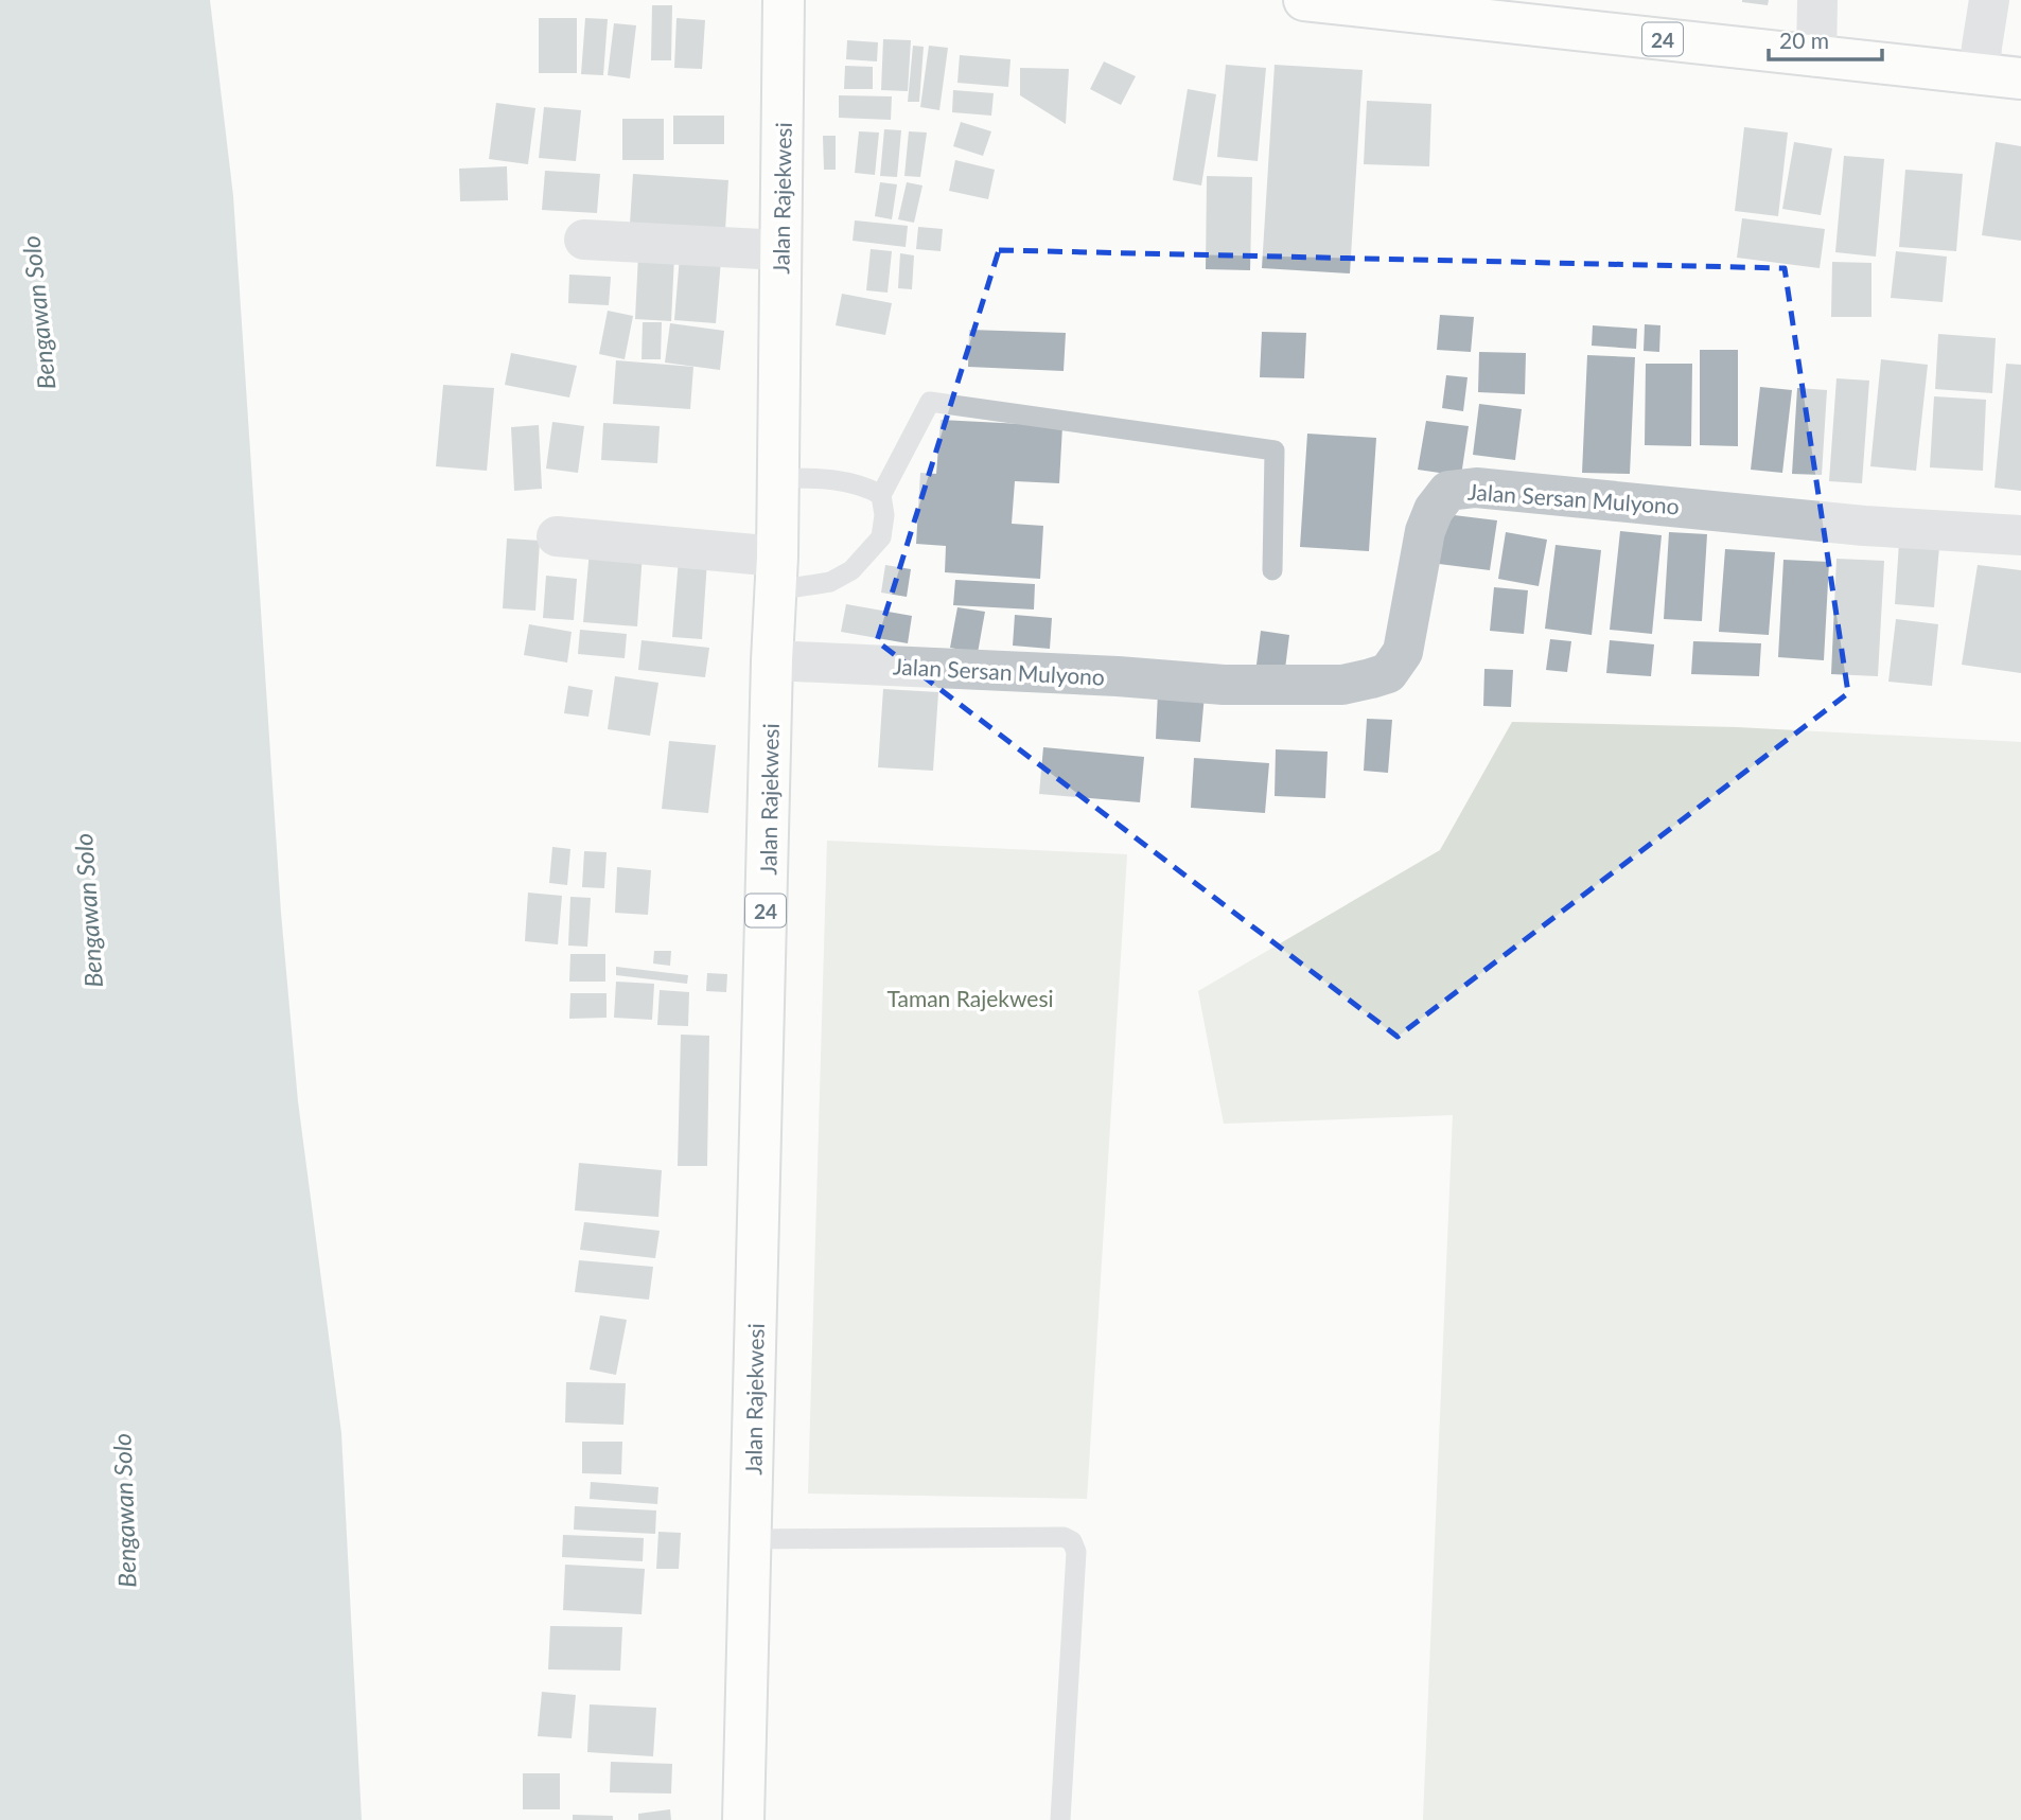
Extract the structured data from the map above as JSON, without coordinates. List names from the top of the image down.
{
  "streets": {
    "highway": ["24", "Jalan Rajekwesi"],
    "street": ["Jalan Sersan Mulyono"]
  },
  "crossings": [
    ["Jalan Rajekwesi", "Jalan Sersan Mulyono"]
  ],
  "water": ["Bengawan Solo"],
  "parks": ["Taman Rajekwesi"],
  "scale_bar": "20 m"
}
